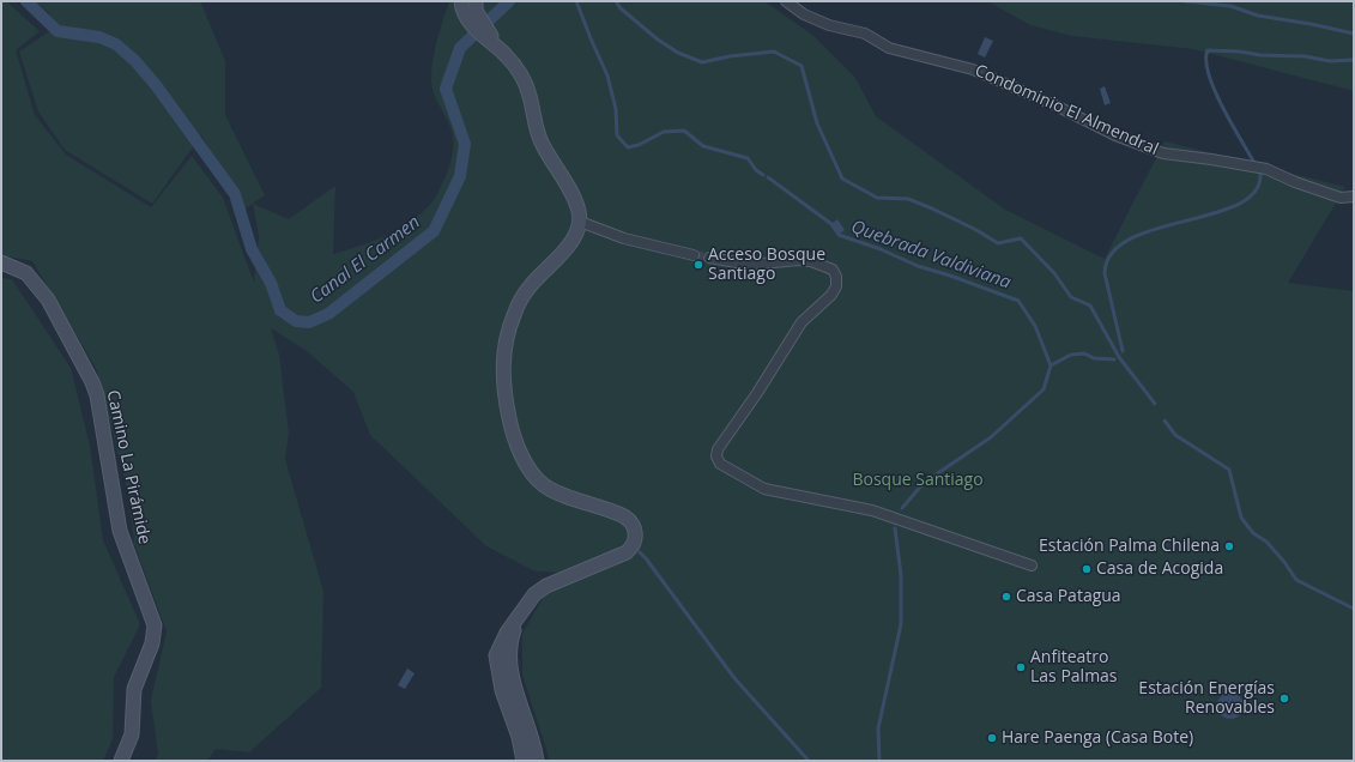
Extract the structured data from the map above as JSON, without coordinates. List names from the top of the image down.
{
  "streets": {
    "street": ["Condominio El Almendral", "Camino La Pirámide"]
  },
  "water": ["Quebrada Valdiviana", "Canal El Carmen"],
  "parks": ["Bosque Santiago"],
  "places": [
    "Acceso Bosque Santiago",
    "Estación Palma Chilena",
    "Casa de Acogida",
    "Casa Patagua",
    "Anfiteatro Las Palmas",
    "Estación Energías Renovables",
    "Hare Paenga (Casa Bote)"
  ]
}
